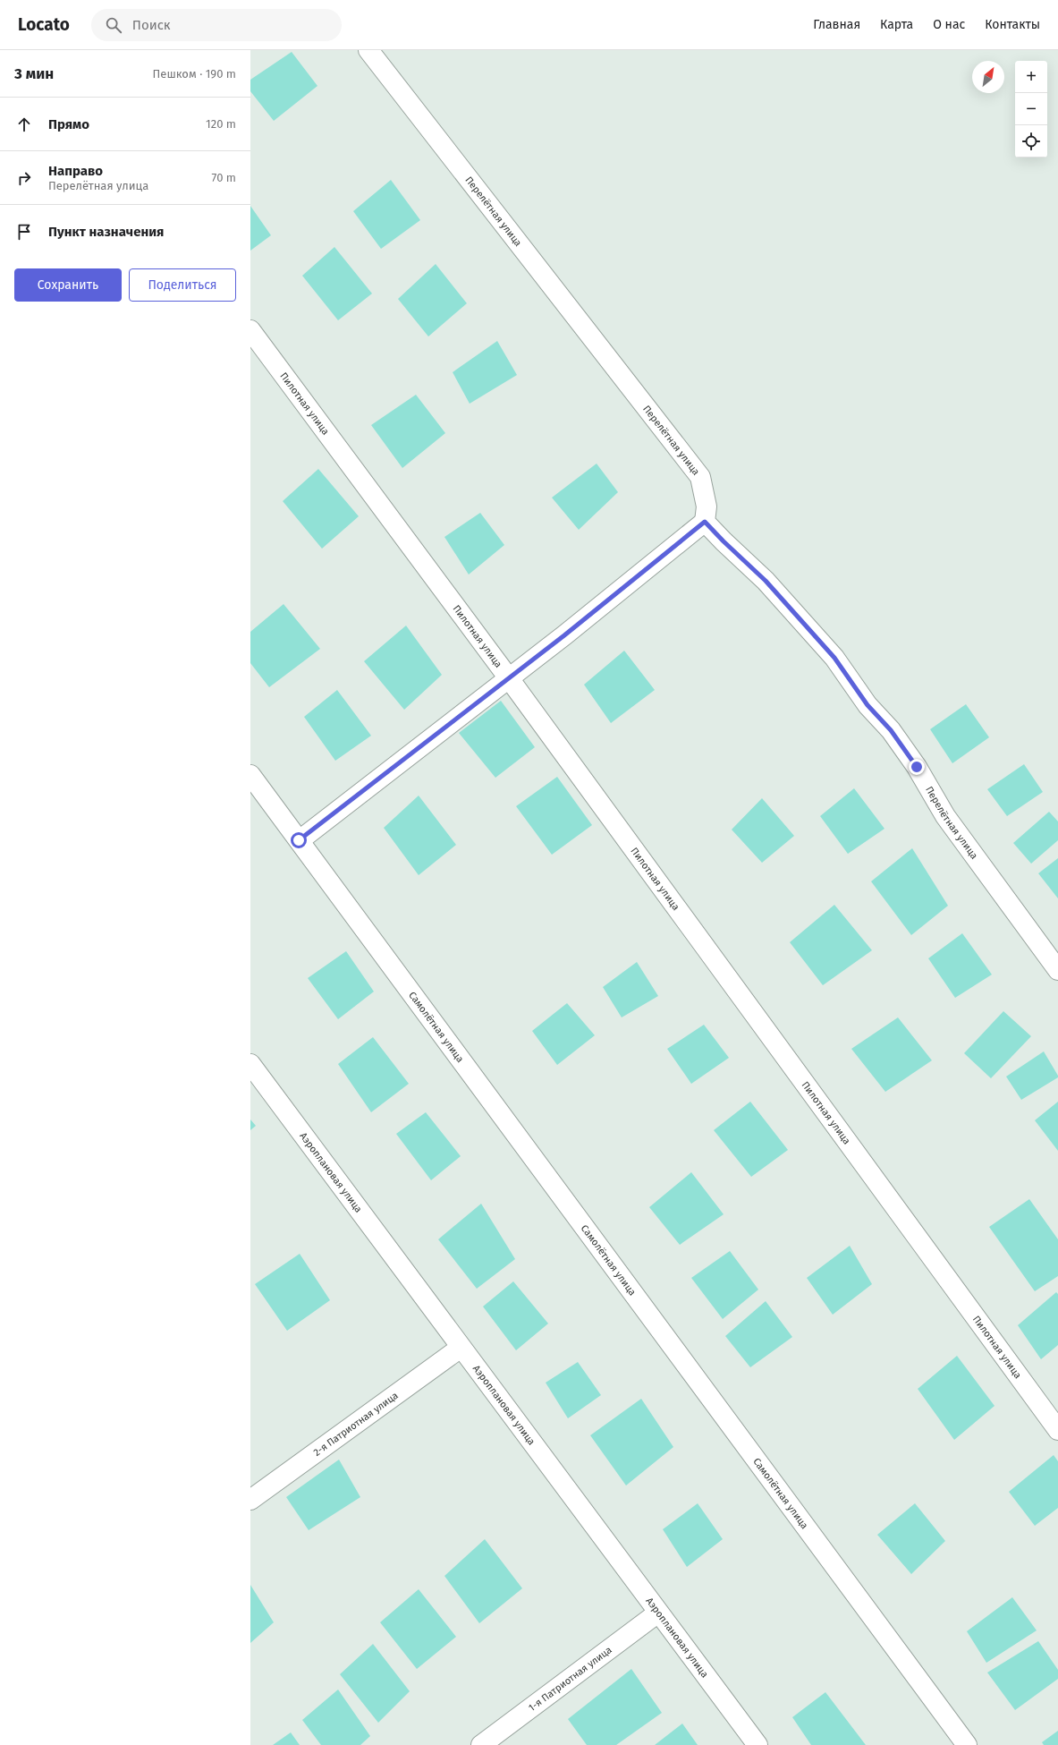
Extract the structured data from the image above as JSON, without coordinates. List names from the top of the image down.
{
  "streets": {
    "street": [
      "Перелётная улица",
      "Пилотная улица",
      "Самолётная улица",
      "Аэроплановая улица",
      "2-я Патриотная улица",
      "1-я Патриотная улица"
    ]
  },
  "crossings": [
    ["Аэроплановая улица", "2-я Патриотная улица"],
    ["Аэроплановая улица", "1-я Патриотная улица"]
  ],
  "north": "top right",
  "page": {
    "header": "Locato",
    "search": "Поиск",
    "nav": [
      "Главная",
      "Карта",
      "О нас",
      "Контакты"
    ],
    "heading": ["3 мин", "Пешком · 190 m"],
    "map_buttons": ["+", "−"],
    "list": [
      ["Прямо", "120 m"],
      ["Направо", "Перелётная улица", "70 m"],
      "Пункт назначения"
    ],
    "buttons": ["Сохранить", "Поделиться"]
  }
}
